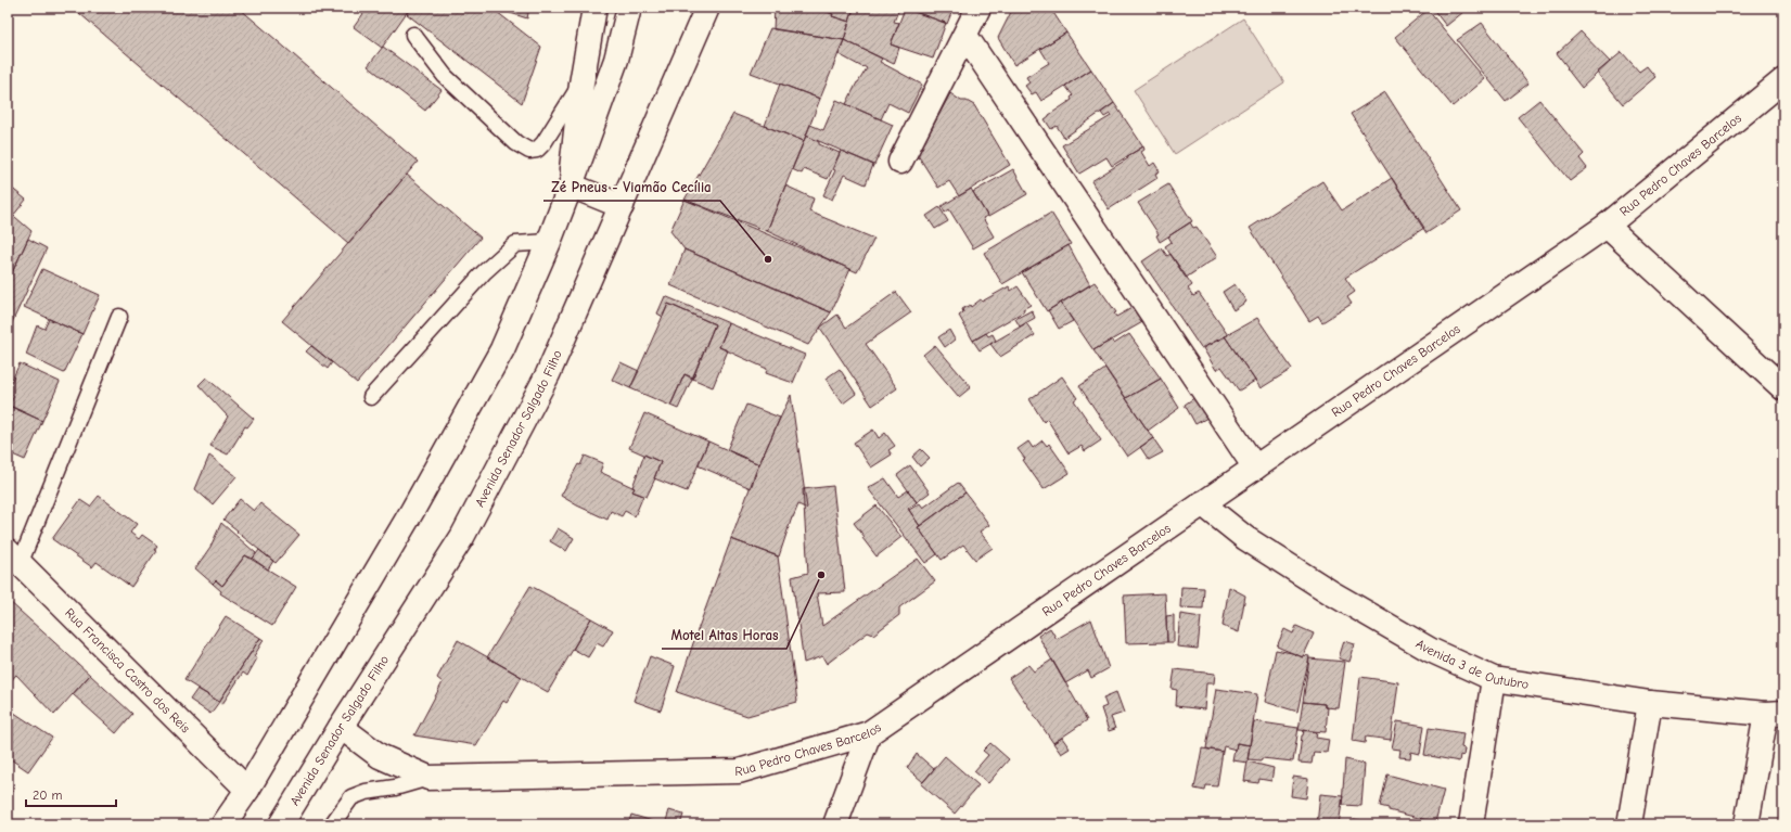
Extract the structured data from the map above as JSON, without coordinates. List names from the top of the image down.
{
  "streets": {
    "street": [
      "Rua Pedro Chaves Barcelos",
      "Avenida Senador Salgado Filho",
      "Avenida 3 de Outubro",
      "Rua Francisca Castro dos Reis"
    ]
  },
  "crossings": [
    ["Rua Pedro Chaves Barcelos", "Avenida Senador Salgado Filho"],
    ["Rua Pedro Chaves Barcelos", "Avenida 3 de Outubro"]
  ],
  "places": ["Zé Pneus - Viamão Cecília", "Motel Altas Horas"],
  "scale_bar": "20 m"
}
